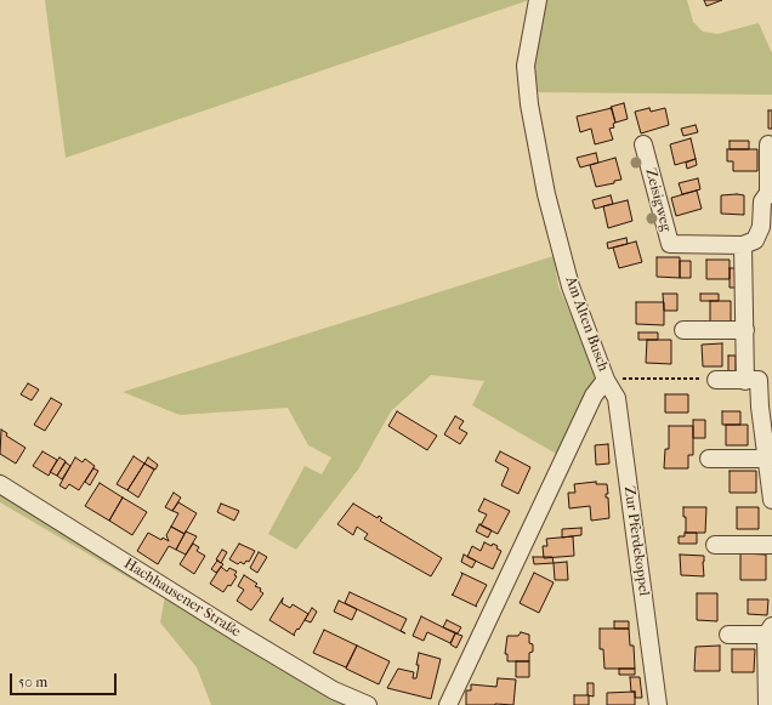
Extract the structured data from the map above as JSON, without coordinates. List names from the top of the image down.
{
  "streets": {
    "street": [
      "Zeisigweg",
      "Am Alten Busch",
      "Zur Pferdekoppel",
      "Hachhausener Straße"
    ]
  },
  "crossings": [
    ["Am Alten Busch", "Zur Pferdekoppel"]
  ],
  "scale_bar": "50 m"
}
